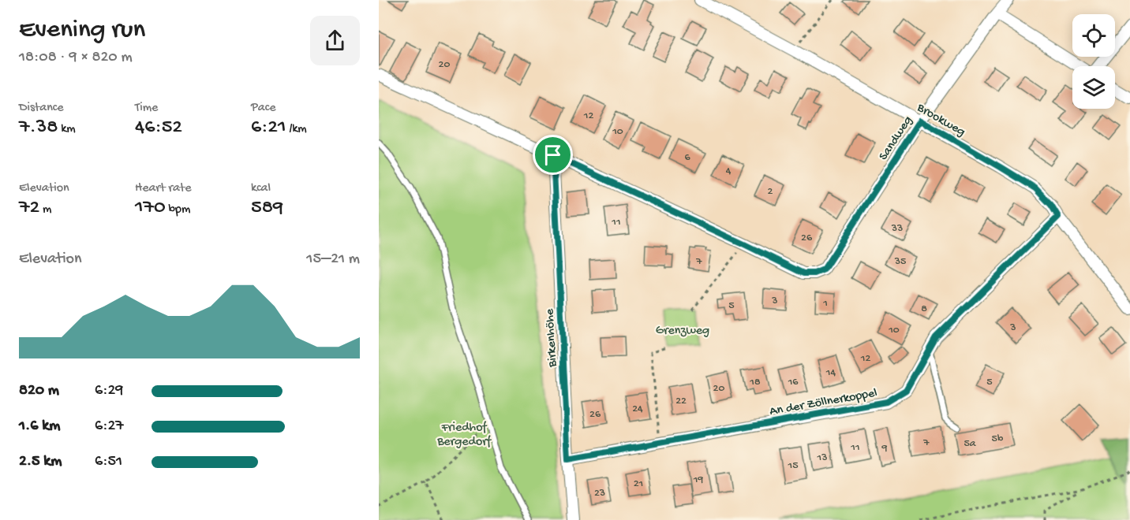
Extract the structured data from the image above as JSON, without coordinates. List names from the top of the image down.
{
  "streets": {
    "street": [
      "Brookweg",
      "Sandweg",
      "Birkenhöhe",
      "An der Zöllnerkoppel"
    ]
  },
  "crossings": [
    ["Brookweg", "Sandweg"],
    ["Brookweg", "An der Zöllnerkoppel"],
    ["Birkenhöhe", "An der Zöllnerkoppel"]
  ],
  "parks": ["Grenzweg", "Friedhof Bergedorf"],
  "house_numbers": [
    "20",
    "12",
    "10",
    "6",
    "4",
    "2",
    "11",
    "33",
    "26",
    "7",
    "35",
    "3",
    "1",
    "5",
    "8",
    "3",
    "10",
    "12",
    "14",
    "18",
    "16",
    "5",
    "20",
    "22",
    "24",
    "26",
    "5b",
    "7",
    "5a",
    "11",
    "9",
    "13",
    "15",
    "19",
    "21",
    "23"
  ],
  "page": {
    "heading": ["Evening run", "18:08 · 9 × 820 m"],
    "stats": [
      ["Distance", "7.38 km"],
      ["Time", "46:52"],
      ["Pace", "6:21 /km"],
      ["Elevation", "72 m"],
      ["Heart rate", "170 bpm"],
      ["kcal", "589"]
    ],
    "chart": ["Elevation", "15–21 m"],
    "list": [
      {
        "name": "820 m",
        "note": "6:29"
      },
      {
        "name": "1.6 km",
        "note": "6:27"
      },
      {
        "name": "2.5 km",
        "note": "6:51"
      }
    ]
  }
}
